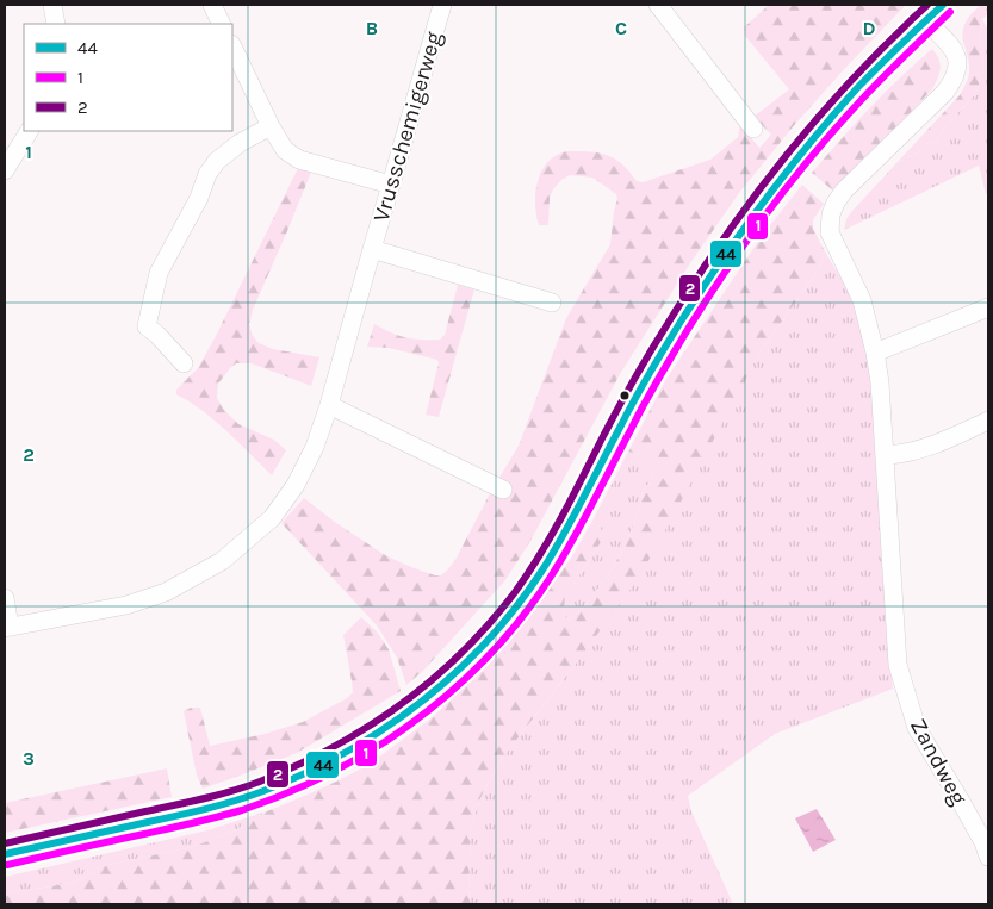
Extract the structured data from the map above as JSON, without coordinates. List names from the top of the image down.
{
  "streets": {
    "street": ["Vrusschemigerweg", "Zandweg"]
  },
  "lines": ["transit line 44", "transit line 2", "transit line 1"],
  "legend": ["44", "1", "2"],
  "grid": {
    "columns": ["B", "C", "D"],
    "rows": ["1", "2", "3"]
  }
}
